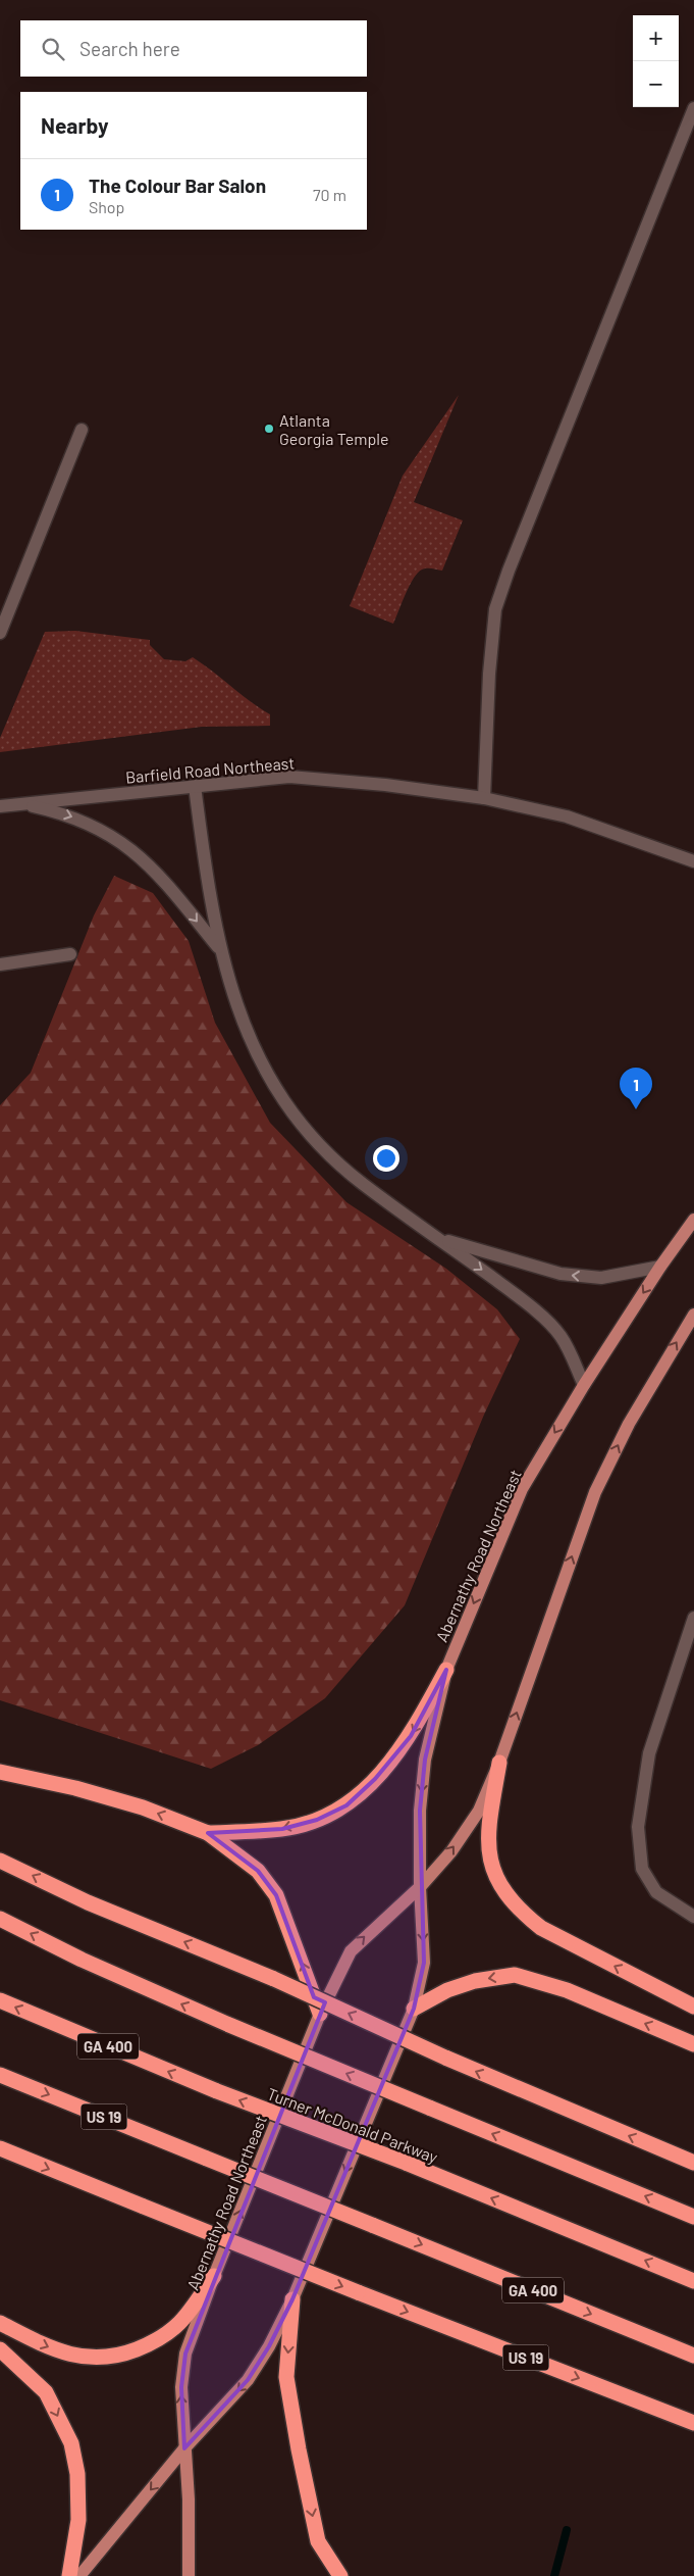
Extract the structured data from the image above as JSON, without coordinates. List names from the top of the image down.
{
  "streets": {
    "highway": ["GA 400", "US 19", "Turner McDonald Parkway"],
    "main road": ["Abernathy Road Northeast"],
    "street": ["Barfield Road Northeast"]
  },
  "crossings": [
    ["GA 400", "US 19"]
  ],
  "places": ["Atlanta Georgia Temple"],
  "page": {
    "map_buttons": ["+", "−"],
    "search": "Search here",
    "heading": "Nearby",
    "list": [
      {
        "mark": "1",
        "name": "The Colour Bar Salon",
        "note": "Shop",
        "value": "70 m"
      }
    ],
    "pins": "1"
  }
}
